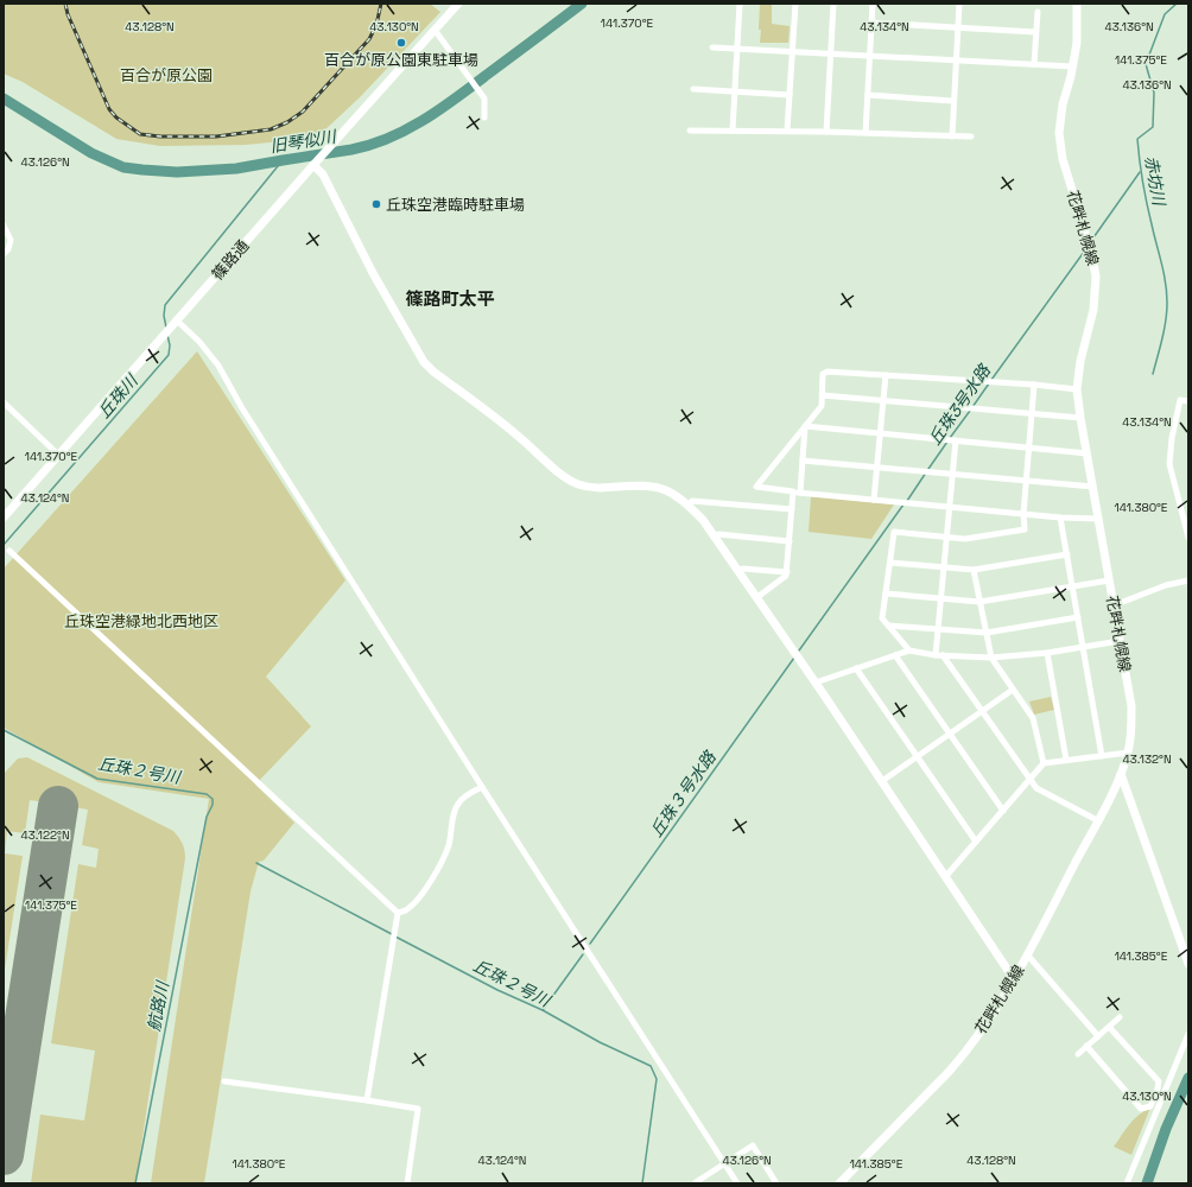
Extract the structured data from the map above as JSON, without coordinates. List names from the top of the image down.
{
  "streets": {
    "street": ["花畔札幌線", "篠路通"]
  },
  "districts": ["篠路町太平"],
  "water": [
    "旧琴似川",
    "赤坊川",
    "丘珠川",
    "丘珠3号水路",
    "丘珠２号川",
    "丘珠３号水路",
    "航路川"
  ],
  "parks": ["百合が原公園", "丘珠空港緑地北西地区"],
  "places": ["百合が原公園東駐車場", "丘珠空港臨時駐車場"],
  "coordinates": [
    "141.370°E",
    "43.128°N",
    "43.134°N",
    "43.136°N",
    "43.130°N",
    "141.375°E",
    "43.126°N",
    "43.124°N",
    "141.380°E",
    "43.132°N",
    "43.122°N",
    "141.385°E"
  ]
}
